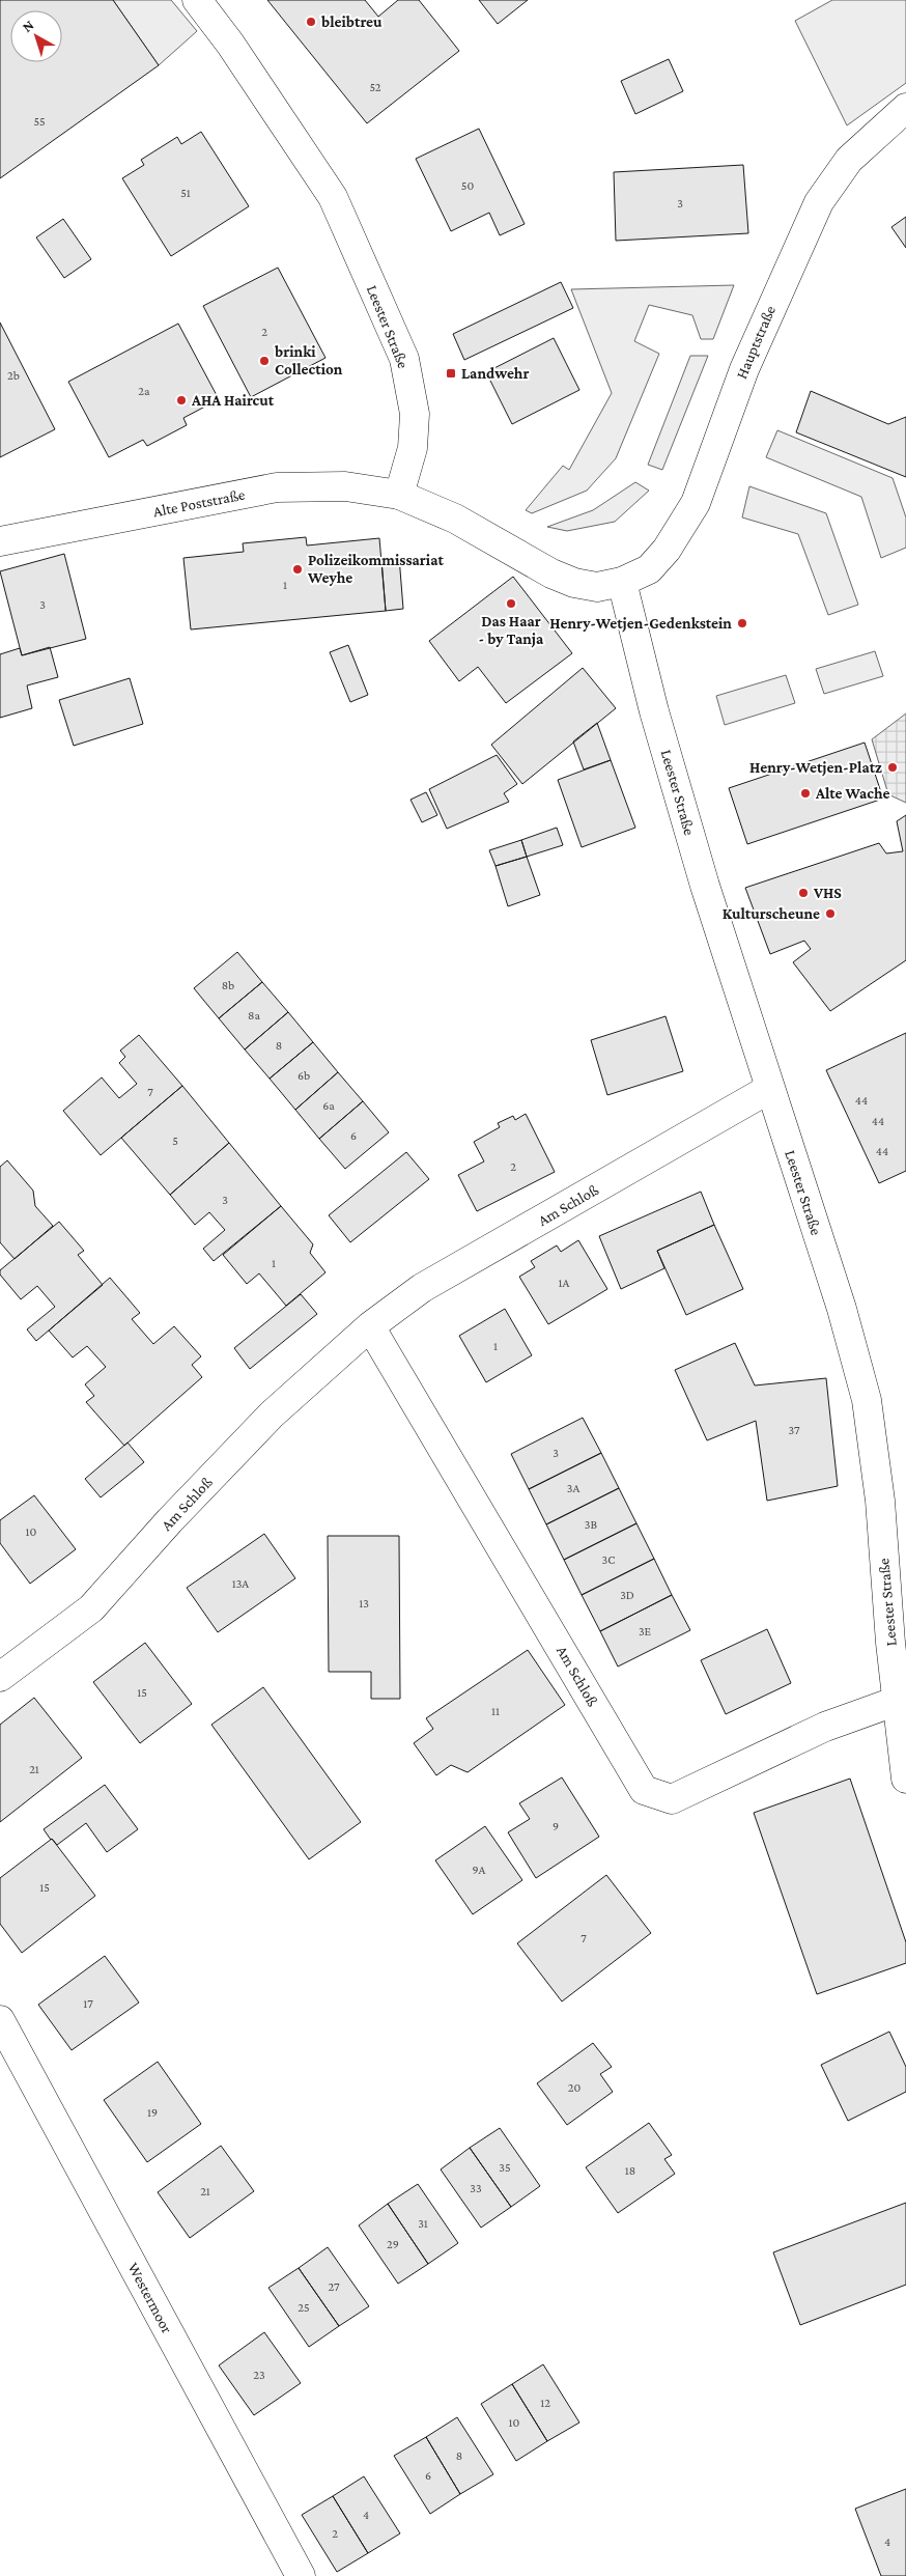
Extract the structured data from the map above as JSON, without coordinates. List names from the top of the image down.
{
  "streets": {
    "street": [
      "Leester Straße",
      "Hauptstraße",
      "Alte Poststraße",
      "Am Schloß",
      "Westermoor"
    ]
  },
  "crossings": [
    ["Leester Straße", "Hauptstraße"],
    ["Leester Straße", "Alte Poststraße"],
    ["Leester Straße", "Am Schloß"]
  ],
  "places": {
    "other": [
      "bleibtreu",
      "brinki Collection",
      "AHA Haircut",
      "Polizeikommissariat Weyhe",
      "Das Haar - by Tanja",
      "Henry-Wetjen-Gedenkstein",
      "Henry-Wetjen-Platz",
      "Alte Wache",
      "VHS",
      "Kulturscheune"
    ],
    "transit": ["Landwehr"]
  },
  "house_numbers": [
    "52",
    "55",
    "50",
    "51",
    "3",
    "2",
    "2b",
    "2a",
    "1",
    "3",
    "8b",
    "8a",
    "8",
    "6b",
    "7",
    "44",
    "6a",
    "44",
    "6",
    "5",
    "44",
    "2",
    "3",
    "1",
    "1A",
    "1",
    "37",
    "3",
    "3A",
    "3B",
    "10",
    "3C",
    "13A",
    "3D",
    "13",
    "3E",
    "15",
    "11",
    "21",
    "9",
    "9A",
    "15",
    "7",
    "17",
    "20",
    "19",
    "35",
    "18",
    "33",
    "21",
    "31",
    "29",
    "27",
    "25",
    "23",
    "12",
    "10",
    "8",
    "6",
    "4",
    "2",
    "4"
  ],
  "north": "top left"
}
